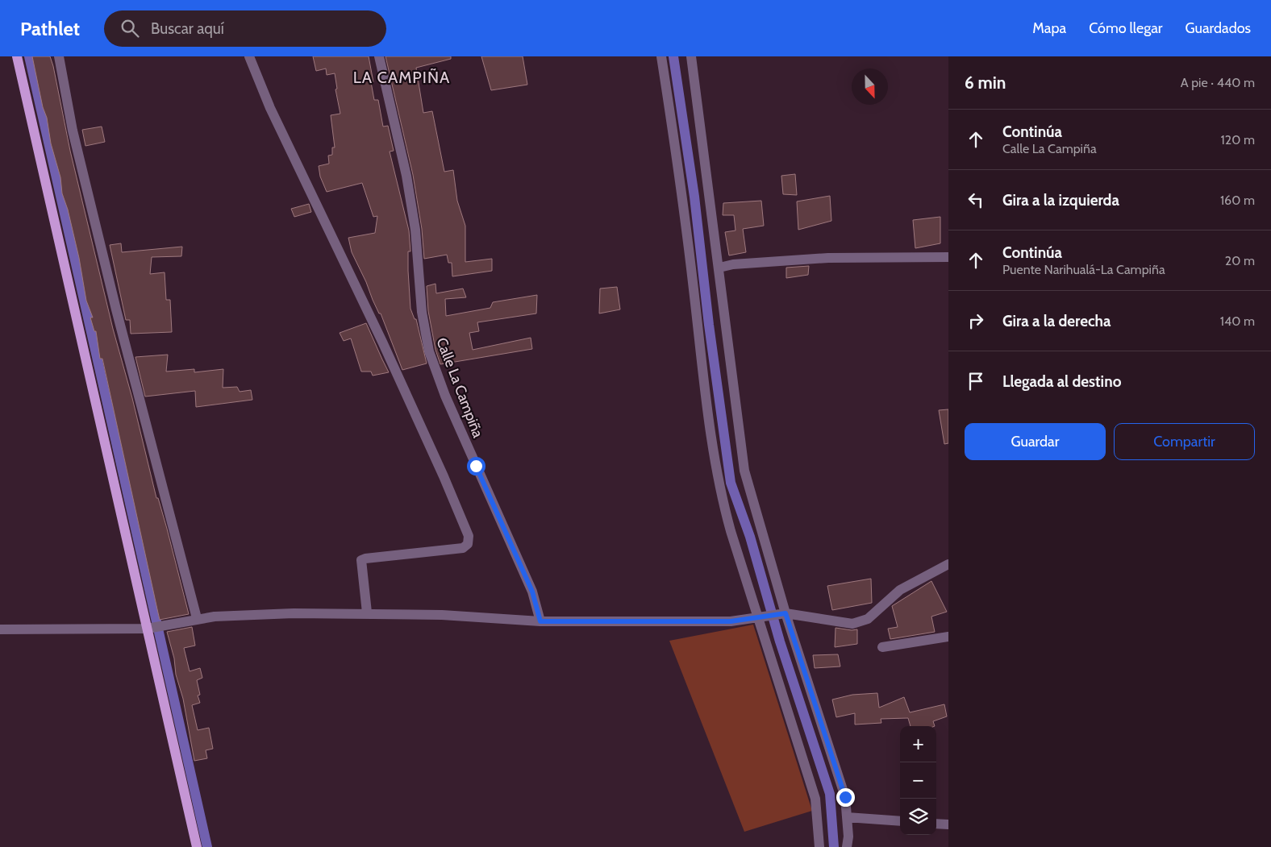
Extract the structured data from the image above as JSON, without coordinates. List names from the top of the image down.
{
  "streets": {
    "street": ["Calle La Campiña"]
  },
  "districts": ["LA CAMPIÑA"],
  "north": "bottom",
  "page": {
    "header": "Pathlet",
    "search": "Buscar aquí",
    "nav": ["Mapa", "Cómo llegar", "Guardados"],
    "heading": ["6 min", "A pie · 440 m"],
    "list": [
      ["Continúa", "Calle La Campiña", "120 m"],
      ["Gira a la izquierda", "160 m"],
      ["Continúa", "Puente Narihualá-La Campiña", "20 m"],
      ["Gira a la derecha", "140 m"],
      "Llegada al destino"
    ],
    "buttons": ["Guardar", "Compartir"],
    "map_buttons": ["+", "−"]
  }
}
